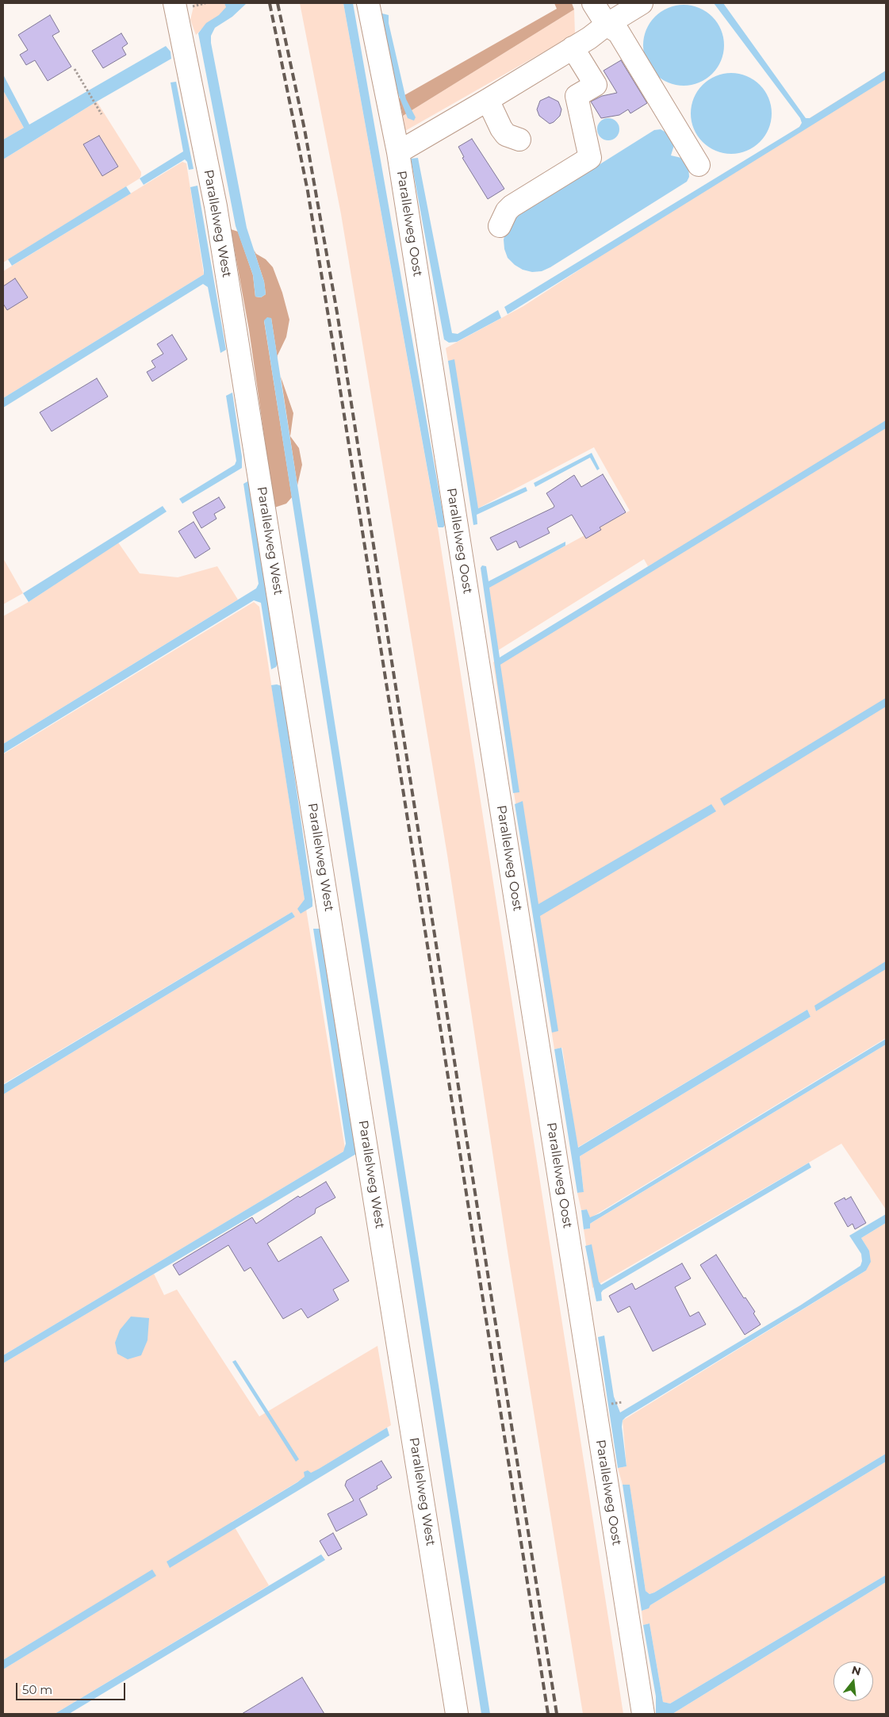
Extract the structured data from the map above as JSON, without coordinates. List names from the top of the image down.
{
  "streets": {
    "street": ["Parallelweg West", "Parallelweg Oost"]
  },
  "scale_bar": "50 m",
  "north": "top"
}
